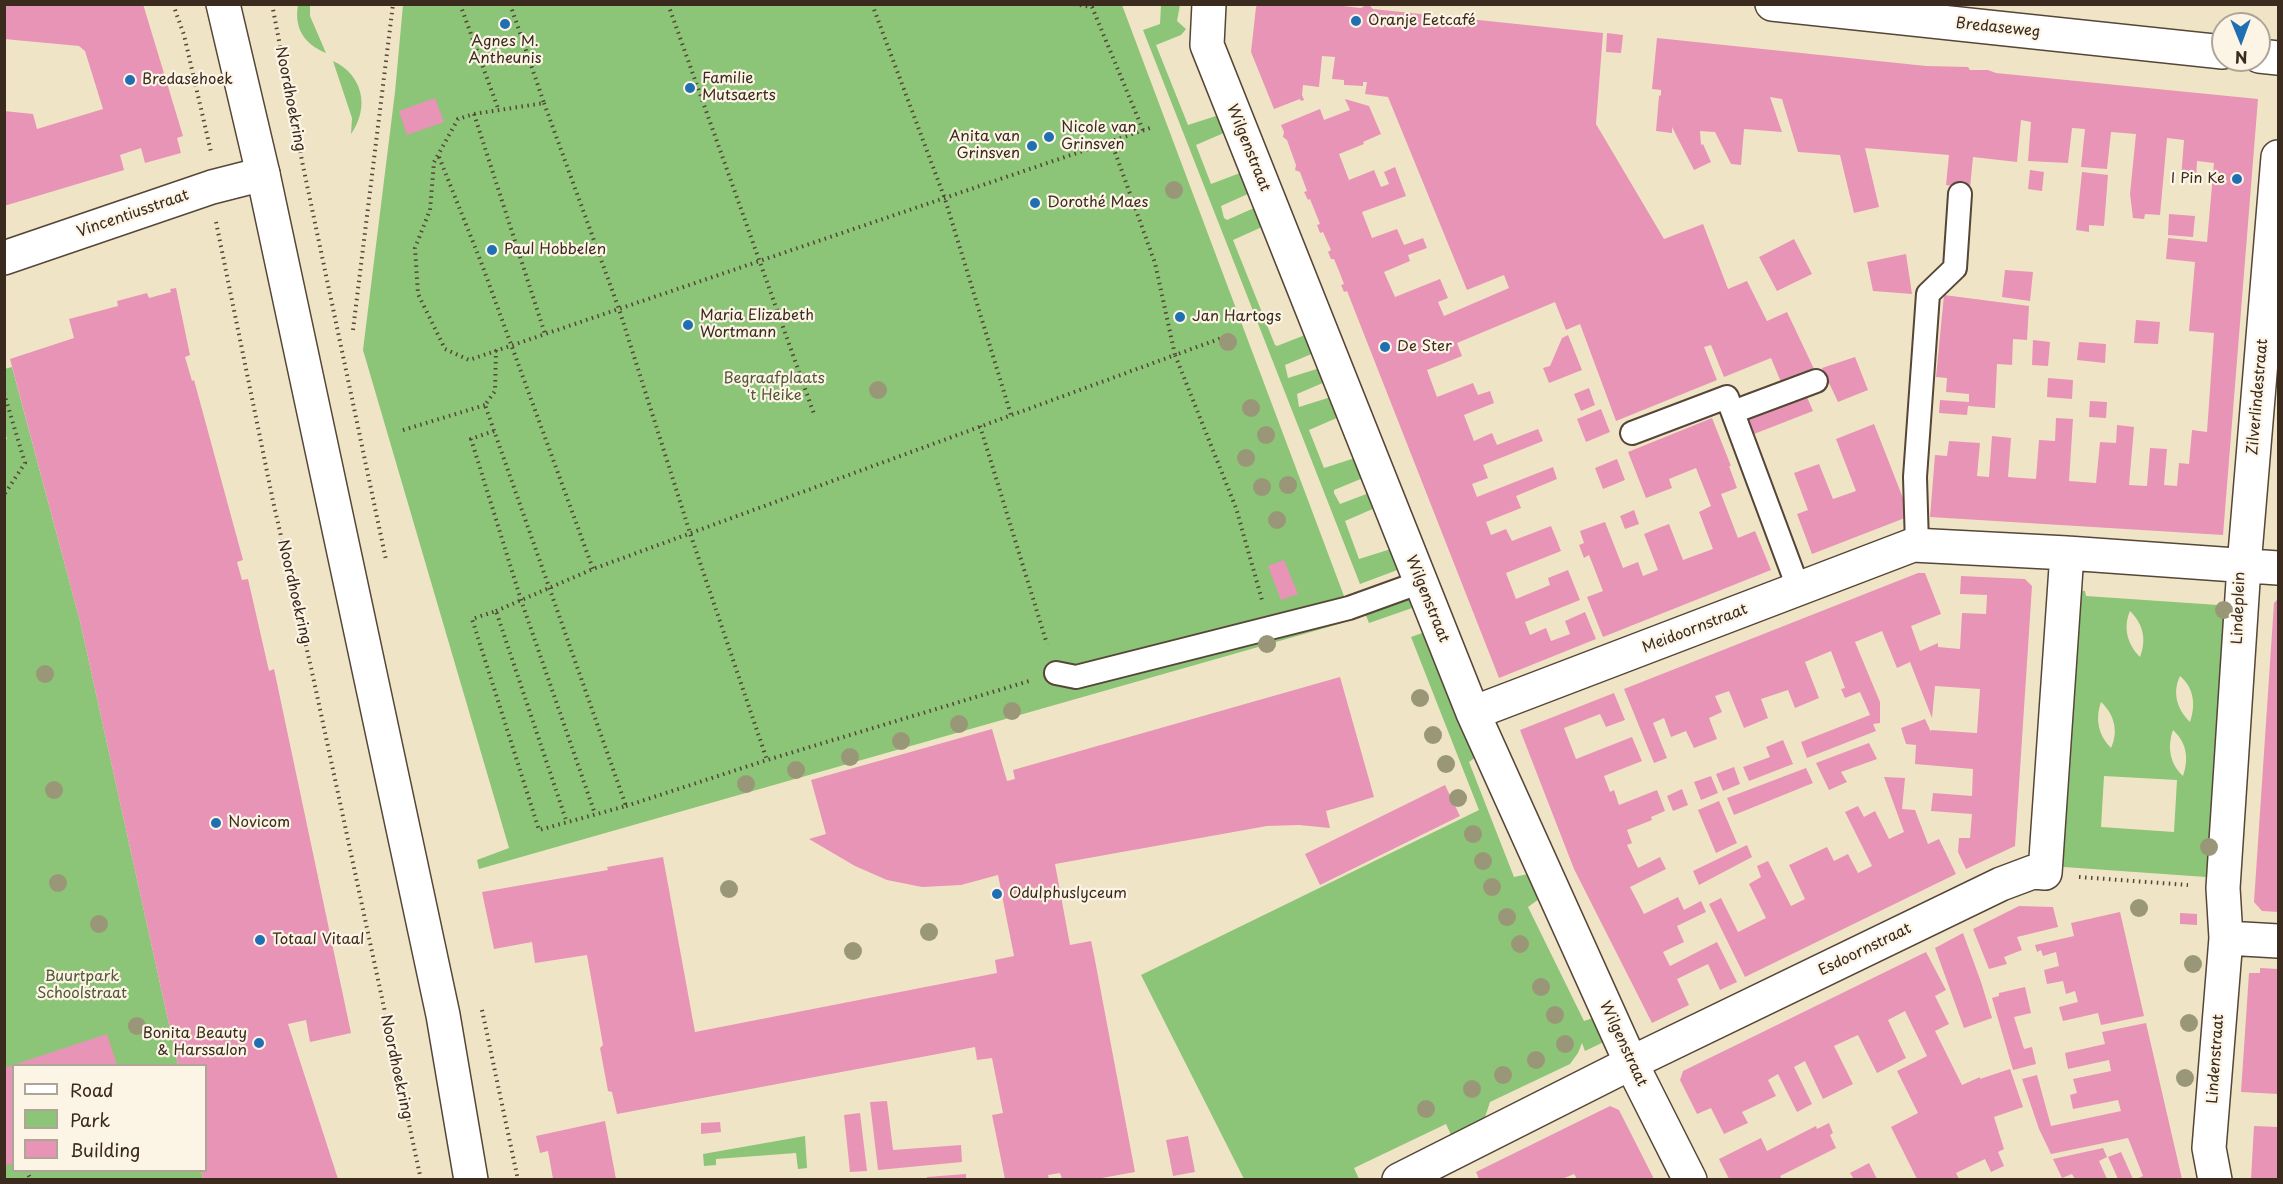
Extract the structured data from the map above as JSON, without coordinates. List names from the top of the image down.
{
  "streets": {
    "street": [
      "Bredaseweg",
      "Wilgenstraat",
      "Vincentiusstraat",
      "Zilverlindestraat",
      "Lindeplein",
      "Meidoornstraat",
      "Esdoornstraat",
      "Lindenstraat"
    ],
    "path": ["Noordhoekring"]
  },
  "crossings": [
    ["Noordhoekring", "Vincentiusstraat"],
    ["Wilgenstraat", "Meidoornstraat"],
    ["Wilgenstraat", "Esdoornstraat"],
    ["Zilverlindestraat", "Lindeplein"],
    ["Lindeplein", "Meidoornstraat"],
    ["Lindeplein", "Lindenstraat"]
  ],
  "parks": ["Begraafplaats 't Heike", "Buurtpark Schoolstraat"],
  "places": [
    "Oranje Eetcafé",
    "Agnes M. Antheunis",
    "Bredasehoek",
    "Familie Mutsaerts",
    "Nicole van Grinsven",
    "Anita van Grinsven",
    "I Pin Ke",
    "Dorothé Maes",
    "Paul Hobbelen",
    "Jan Hartogs",
    "Maria Elizabeth Wortmann",
    "De Ster",
    "Novicom",
    "Odulphuslyceum",
    "Totaal Vitaal",
    "Bonita Beauty & Harssalon"
  ],
  "legend": ["Road", "Park", "Building"],
  "north": "bottom"
}
